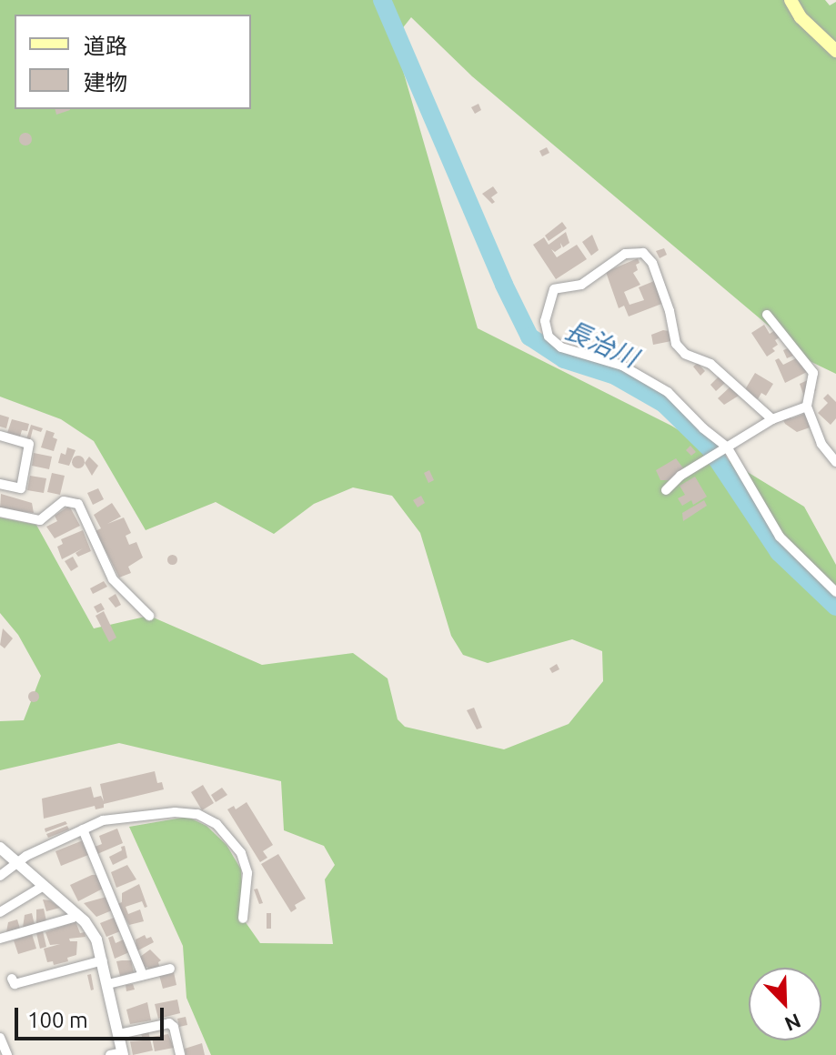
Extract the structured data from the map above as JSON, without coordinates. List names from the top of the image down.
{
  "water": ["長治川"],
  "legend": ["道路", "建物"],
  "scale_bar": "100 m",
  "north": "bottom right"
}
